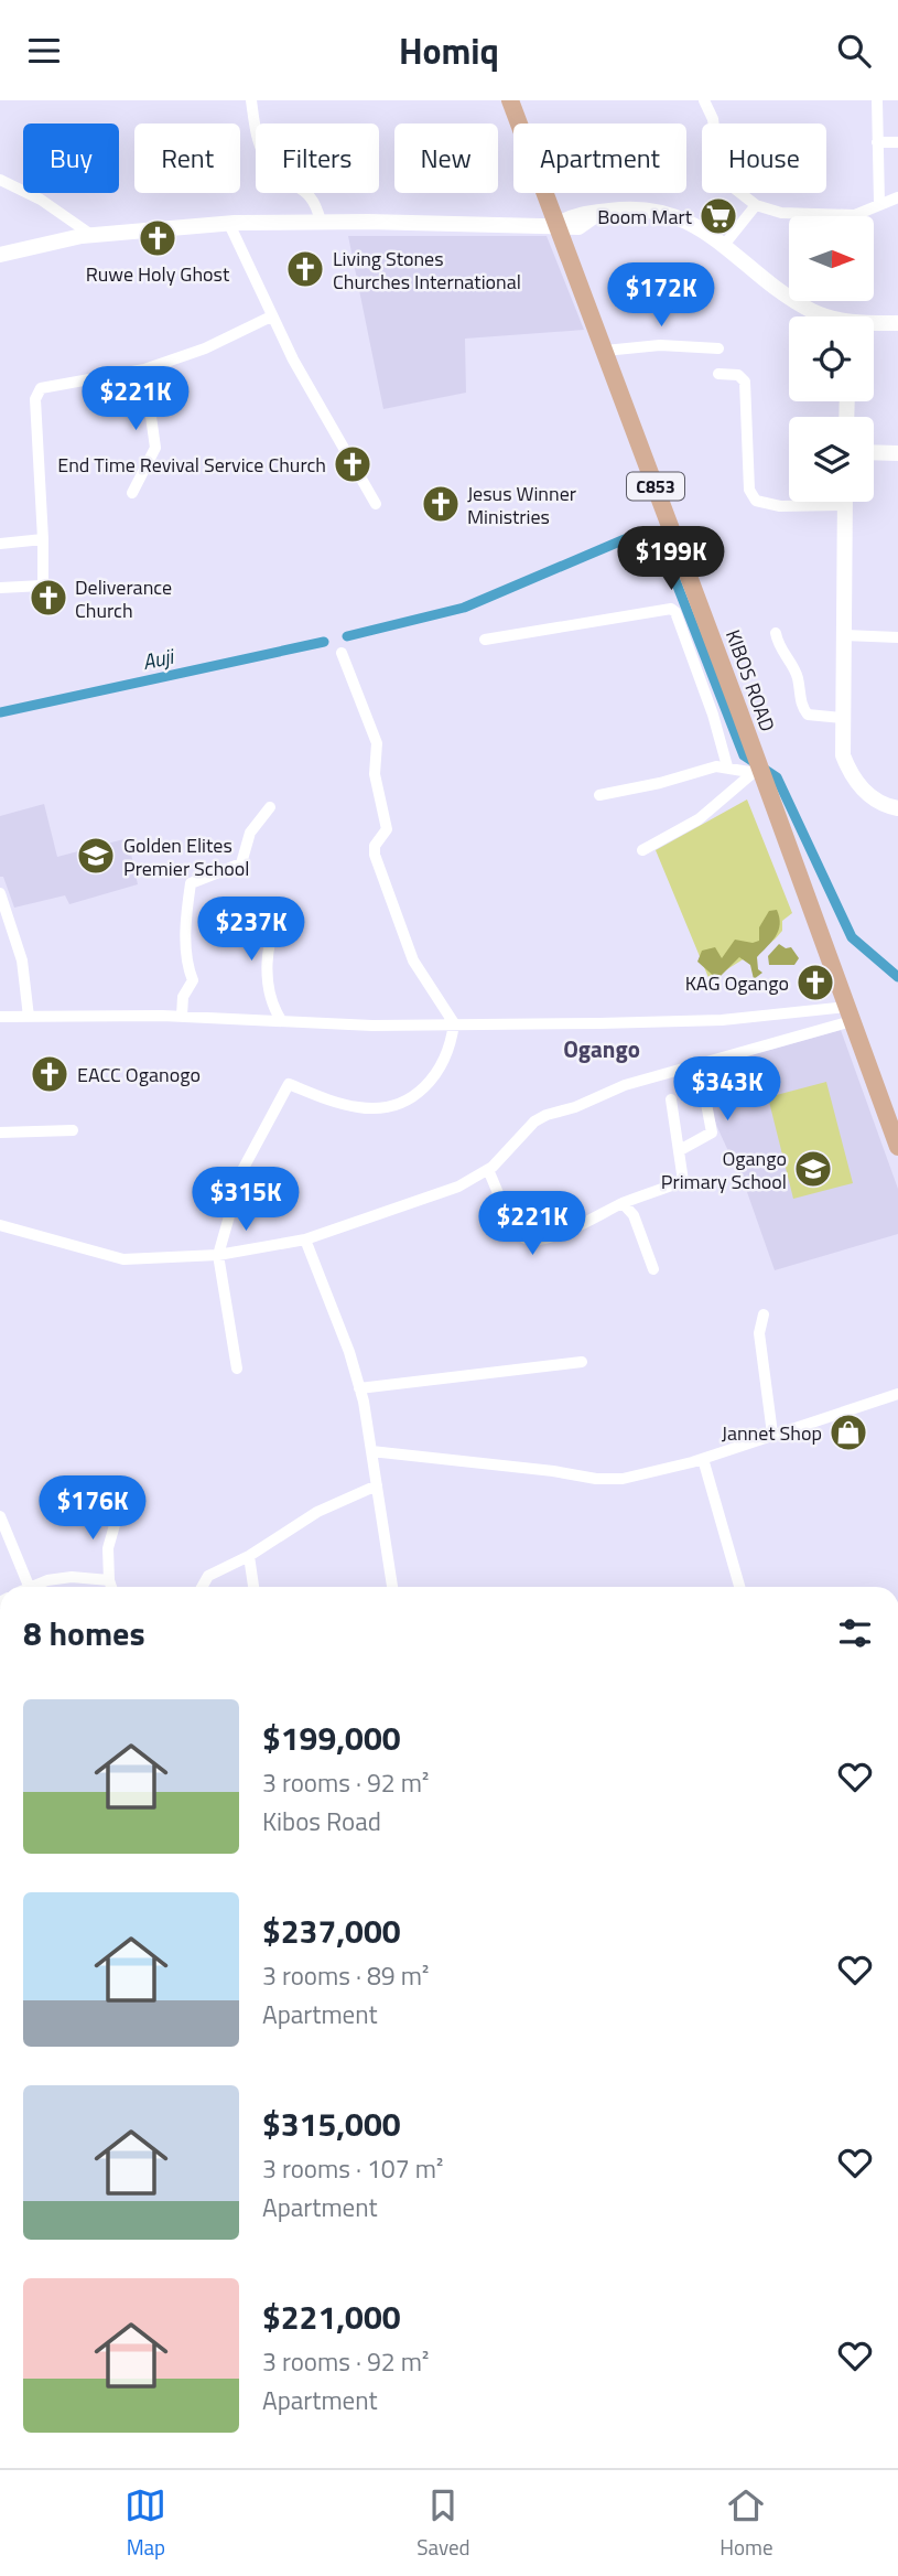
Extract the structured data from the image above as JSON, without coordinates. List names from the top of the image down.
{
  "streets": {
    "main road": ["C853", "KIBOS ROAD"]
  },
  "districts": ["Ogango"],
  "water": ["Auji"],
  "places": {
    "supermarket": ["Boom Mart"],
    "church": [
      "Ruwe Holy Ghost",
      "Living Stones Churches International",
      "End Time Revival Service Church",
      "Jesus Winner Ministries",
      "Deliverance Church",
      "KAG Ogango",
      "EACC Oganogo"
    ],
    "school or university": ["Golden Elites Premier School", "Ogango Primary School"],
    "shop": ["Jannet Shop"]
  },
  "north": "right",
  "page": {
    "header": "Homiq",
    "chip": [
      "Buy",
      "Rent",
      "Filters",
      "New",
      "Apartment",
      "House"
    ],
    "price": [
      "$172K",
      "$221K",
      "$199K",
      "$237K",
      "$343K",
      "$315K",
      "$221K",
      "$176K"
    ],
    "heading": "8 homes",
    "list": [
      {
        "name": "$199,000",
        "note": "3 rooms · 92 m² · Kibos Road"
      },
      {
        "name": "$237,000",
        "note": "3 rooms · 89 m² · Apartment"
      },
      {
        "name": "$315,000",
        "note": "3 rooms · 107 m² · Apartment"
      },
      {
        "name": "$221,000",
        "note": "3 rooms · 92 m² · Apartment"
      }
    ],
    "tabs": ["Map", "Saved", "Home"]
  }
}
